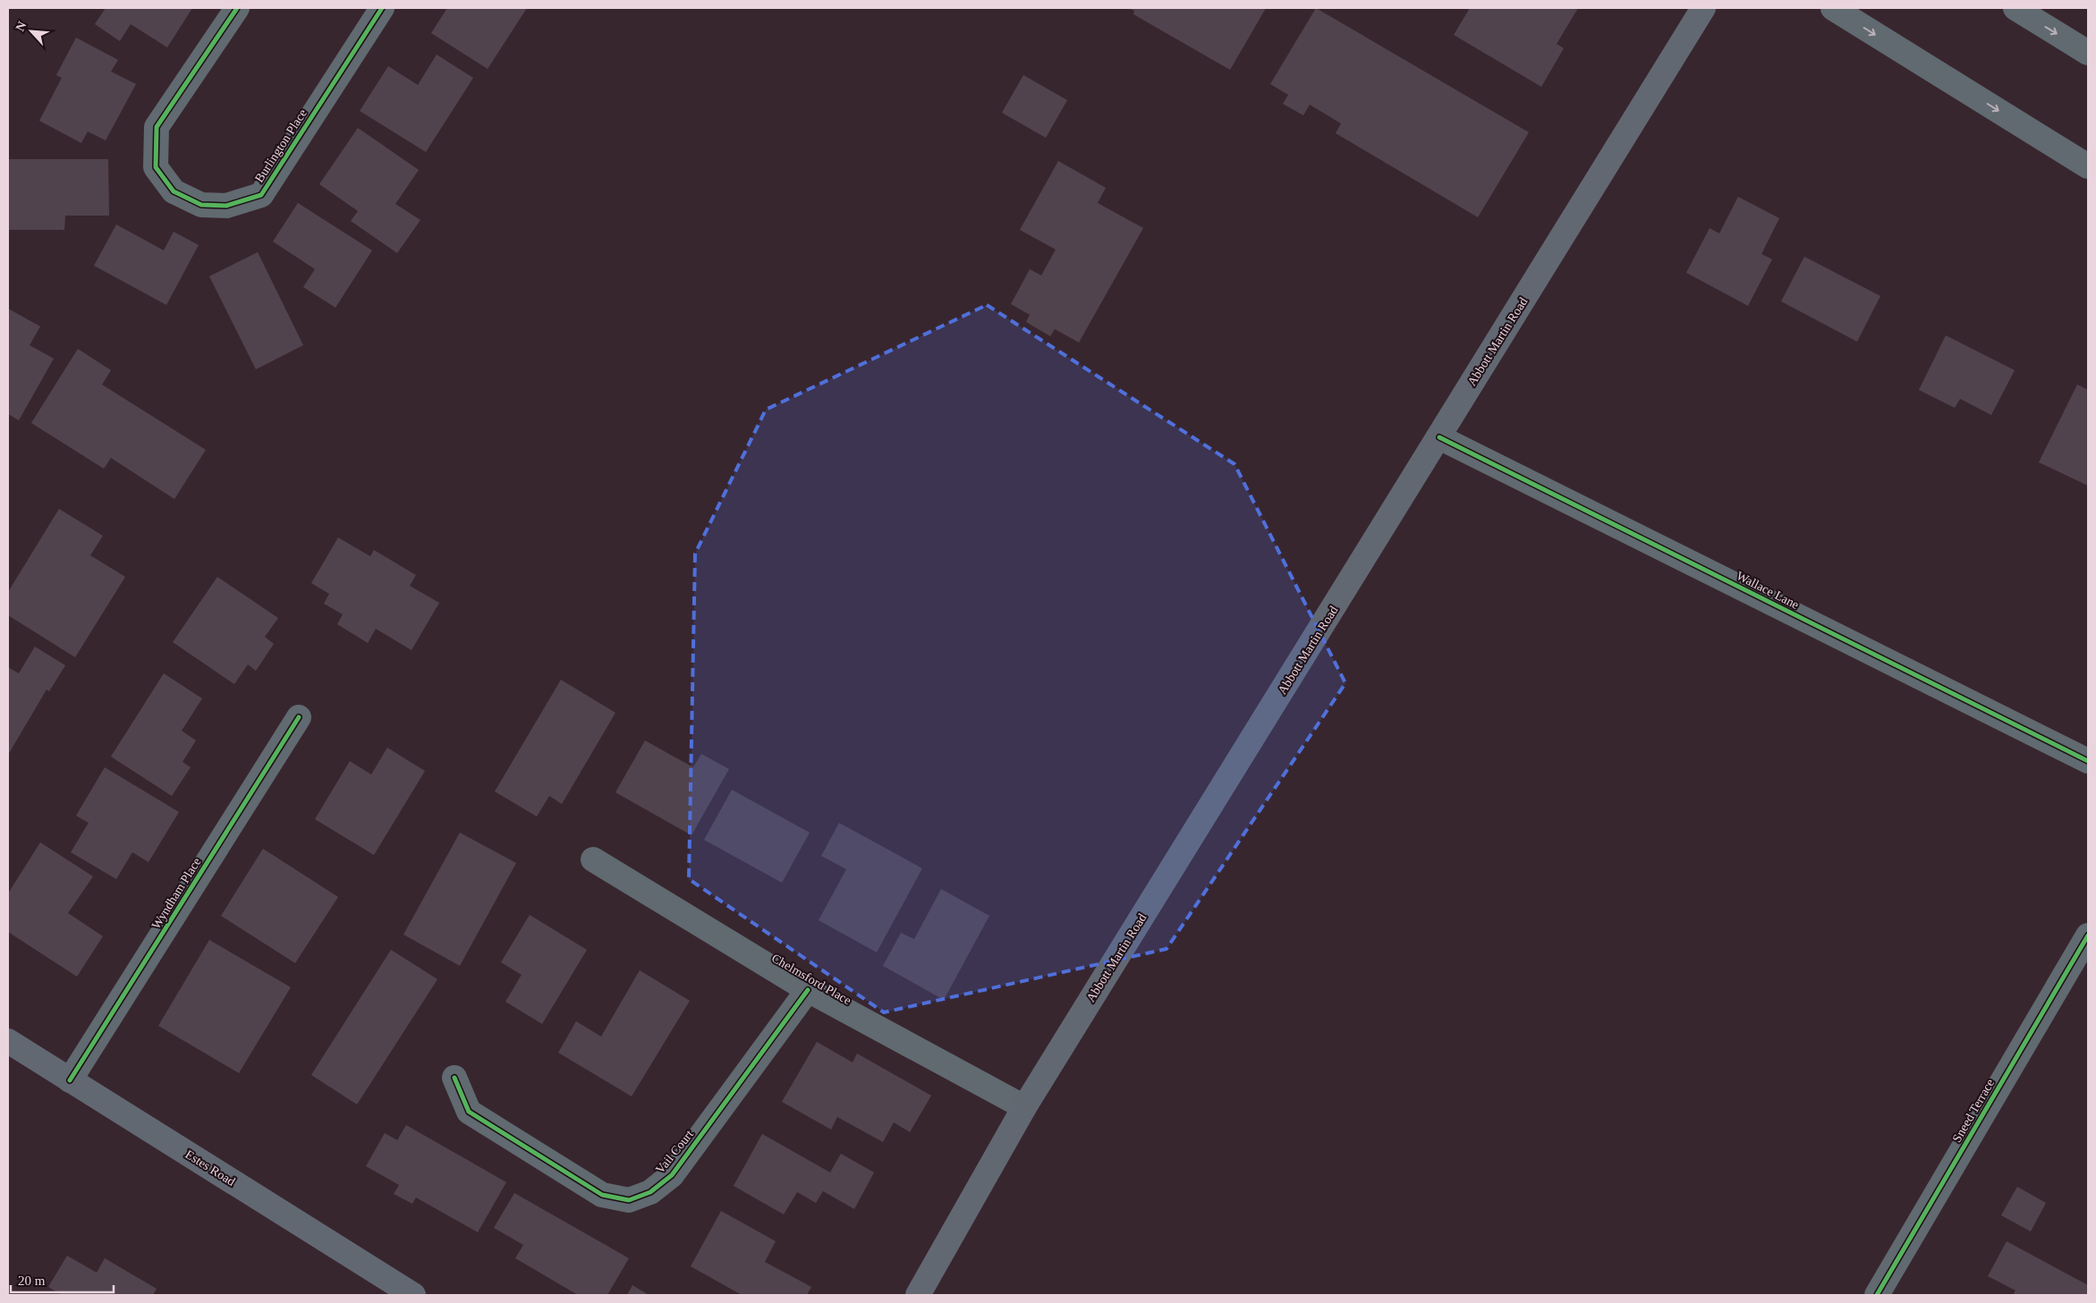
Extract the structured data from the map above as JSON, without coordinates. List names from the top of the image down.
{
  "streets": {
    "main road": ["Abbott Martin Road", "Estes Road"],
    "street": [
      "Burlington Place",
      "Wallace Lane",
      "Wyndham Place",
      "Chelmsford Place",
      "Sneed Terrace",
      "Vail Court"
    ]
  },
  "crossings": [
    ["Abbott Martin Road", "Wallace Lane"],
    ["Abbott Martin Road", "Chelmsford Place"],
    ["Wyndham Place", "Estes Road"],
    ["Chelmsford Place", "Vail Court"]
  ],
  "scale_bar": "20 m",
  "north": "top left"
}
